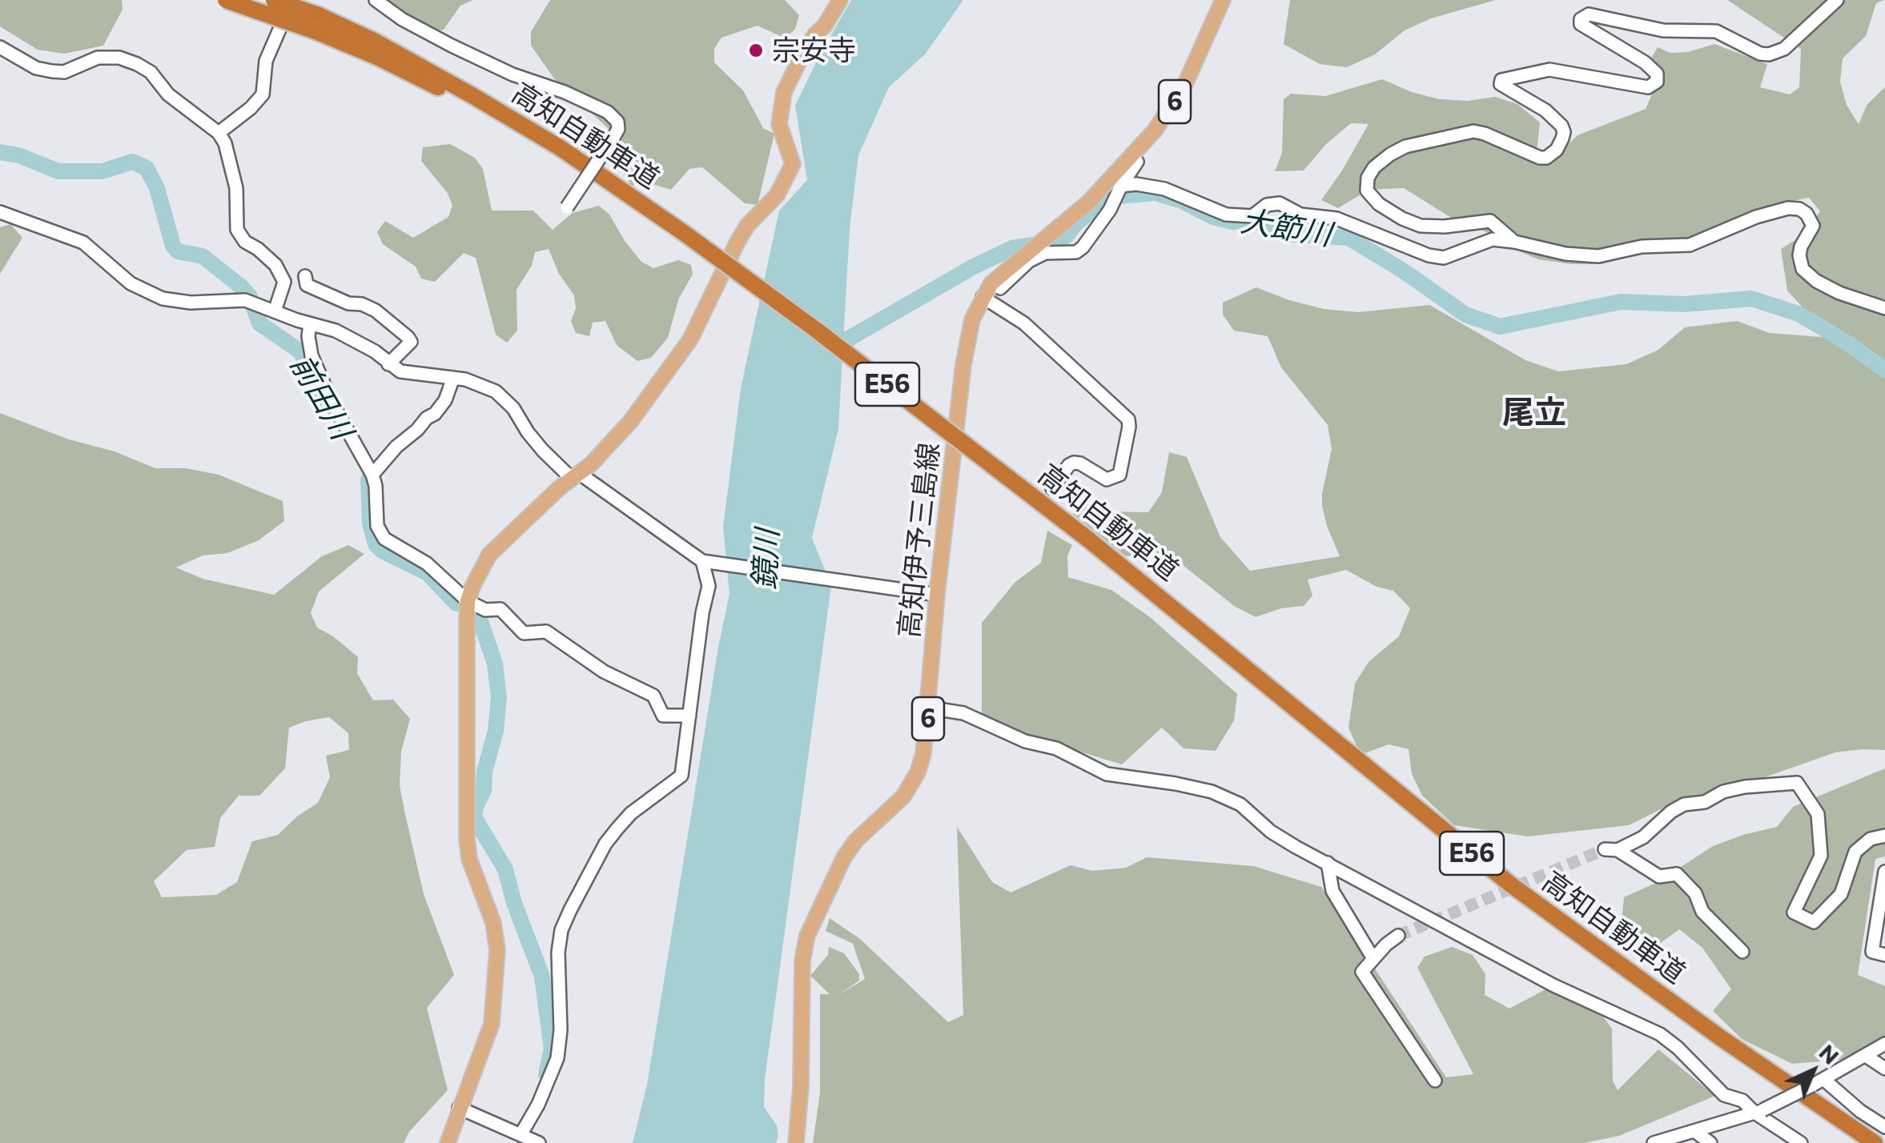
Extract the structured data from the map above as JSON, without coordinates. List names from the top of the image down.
{
  "streets": {
    "highway": ["高知自動車道", "E56"],
    "main road": ["6", "高知伊予三島線"]
  },
  "crossings": [
    ["高知自動車道", "E56"]
  ],
  "districts": ["尾立"],
  "water": ["大節川", "前田川", "鏡川"],
  "places": ["宗安寺"],
  "north": "top right"
}
